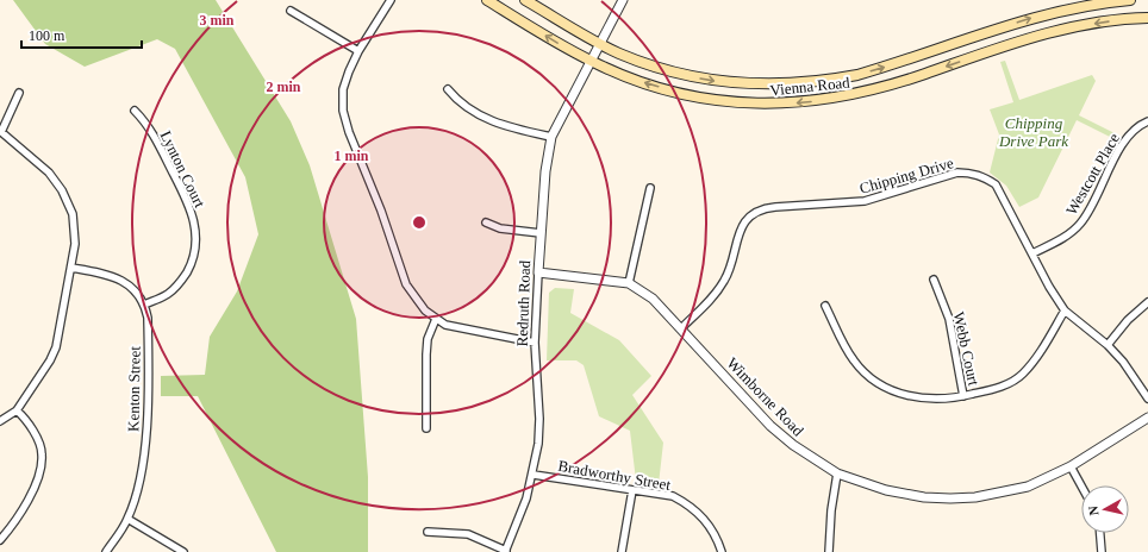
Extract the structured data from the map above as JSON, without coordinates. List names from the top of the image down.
{
  "streets": {
    "main road": ["Vienna Road"],
    "street": [
      "Lynton Court",
      "Westcott Place",
      "Chipping Drive",
      "Redruth Road",
      "Webb Court",
      "Kenton Street",
      "Wimborne Road",
      "Bradworthy Street"
    ]
  },
  "crossings": [
    ["Vienna Road", "Redruth Road"],
    ["Lynton Court", "Kenton Street"],
    ["Westcott Place", "Chipping Drive"],
    ["Chipping Drive", "Wimborne Road"],
    ["Redruth Road", "Wimborne Road"],
    ["Redruth Road", "Bradworthy Street"]
  ],
  "parks": ["Chipping Drive Park"],
  "scale_bar": "100 m",
  "north": "left",
  "rings": ["3 min", "2 min", "1 min"]
}
